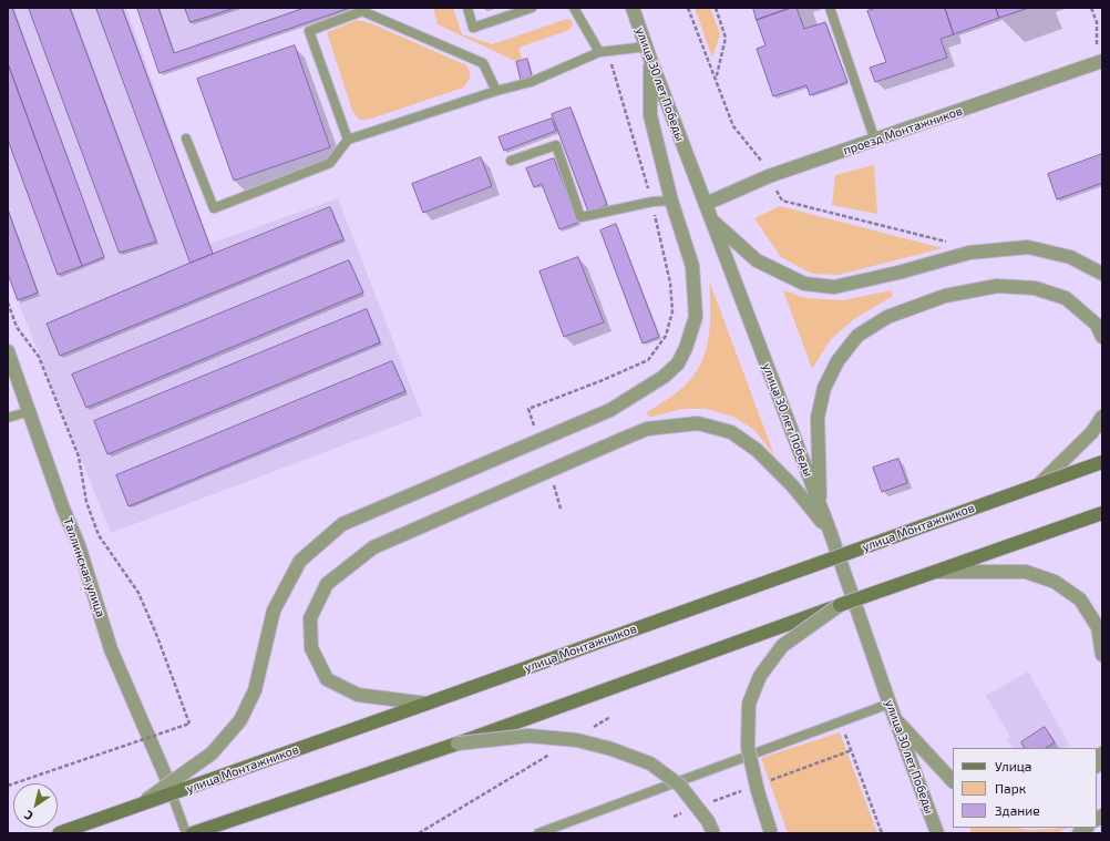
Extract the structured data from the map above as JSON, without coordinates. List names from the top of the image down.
{
  "streets": {
    "main road": ["улица Монтажников"],
    "street": ["улица 30 лет Победы", "проезд Монтажников", "Таллинская улица"]
  },
  "crossings": [
    ["улица 30 лет Победы", "проезд Монтажников"]
  ],
  "legend": ["Улица", "Парк", "Здание"],
  "north": "bottom left"
}
